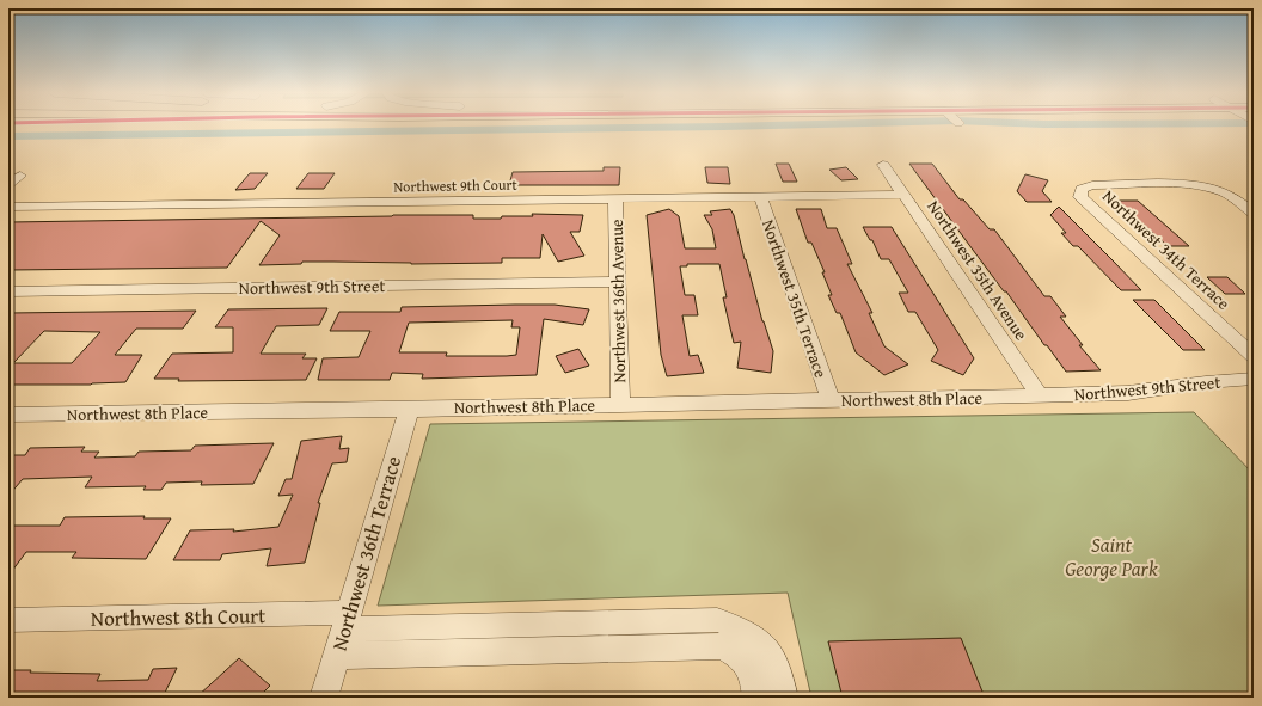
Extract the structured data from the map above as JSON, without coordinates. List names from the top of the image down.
{
  "streets": {
    "street": [
      "Northwest 9th Court",
      "Northwest 34th Terrace",
      "Northwest 35th Avenue",
      "Northwest 9th Street",
      "Northwest 35th Terrace",
      "Northwest 36th Avenue",
      "Northwest 8th Place",
      "Northwest 36th Terrace",
      "Northwest 8th Court"
    ]
  },
  "crossings": [
    ["Northwest 9th Court", "Northwest 35th Avenue"],
    ["Northwest 9th Court", "Northwest 35th Terrace"],
    ["Northwest 9th Court", "Northwest 36th Avenue"],
    ["Northwest 35th Avenue", "Northwest 9th Street"],
    ["Northwest 35th Avenue", "Northwest 8th Place"],
    ["Northwest 9th Street", "Northwest 36th Avenue"],
    ["Northwest 9th Street", "Northwest 8th Place"],
    ["Northwest 35th Terrace", "Northwest 8th Place"],
    ["Northwest 36th Avenue", "Northwest 8th Place"],
    ["Northwest 8th Place", "Northwest 36th Terrace"],
    ["Northwest 36th Terrace", "Northwest 8th Court"]
  ],
  "parks": ["Saint George Park"]
}
